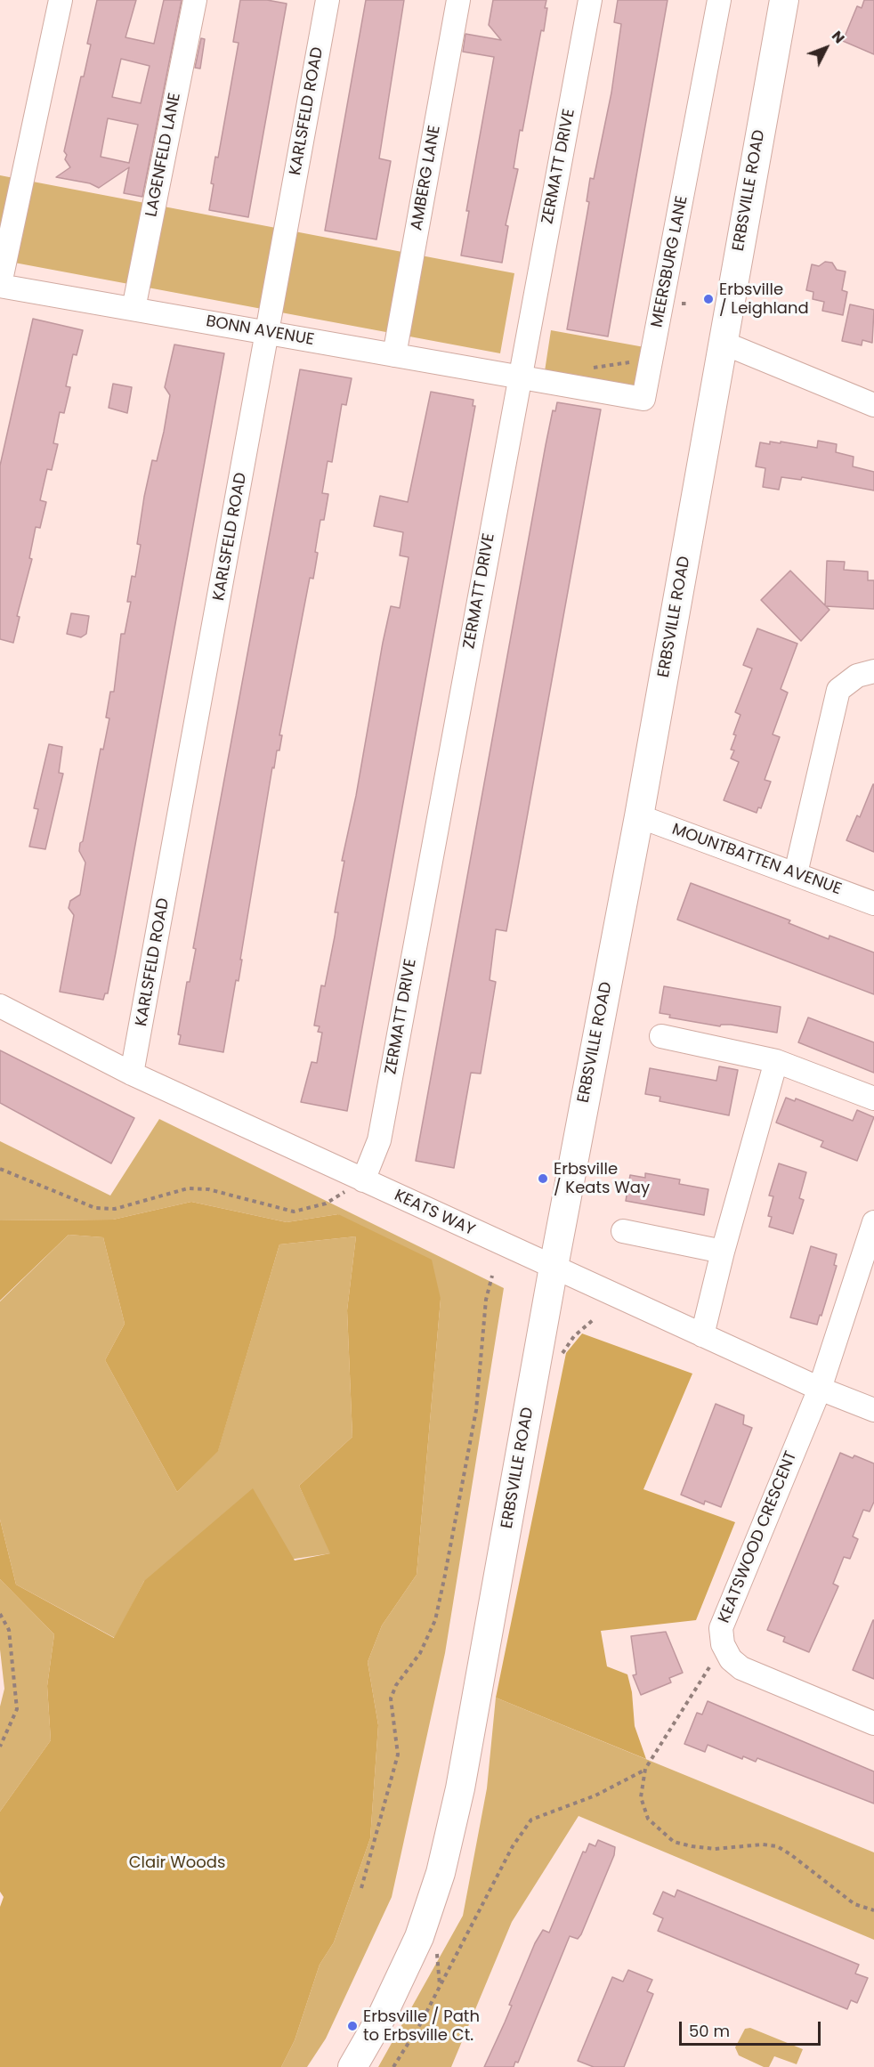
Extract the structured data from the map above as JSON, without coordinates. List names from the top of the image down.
{
  "streets": {
    "main road": ["ERBSVILLE ROAD"],
    "street": [
      "KARLSFELD ROAD",
      "LAGENFELD LANE",
      "ZERMATT DRIVE",
      "AMBERG LANE",
      "MEERSBURG LANE",
      "BONN AVENUE",
      "MOUNTBATTEN AVENUE",
      "KEATS WAY",
      "KEATSWOOD CRESCENT"
    ]
  },
  "crossings": [
    ["KARLSFELD ROAD", "BONN AVENUE"],
    ["KARLSFELD ROAD", "KEATS WAY"],
    ["LAGENFELD LANE", "BONN AVENUE"],
    ["ZERMATT DRIVE", "MEERSBURG LANE"],
    ["ZERMATT DRIVE", "BONN AVENUE"],
    ["ZERMATT DRIVE", "KEATS WAY"],
    ["AMBERG LANE", "BONN AVENUE"],
    ["ERBSVILLE ROAD", "MOUNTBATTEN AVENUE"],
    ["ERBSVILLE ROAD", "KEATS WAY"],
    ["MEERSBURG LANE", "BONN AVENUE"],
    ["KEATS WAY", "KEATSWOOD CRESCENT"]
  ],
  "parks": ["Clair Woods"],
  "places": ["Erbsville / Leighland", "Erbsville / Keats Way", "Erbsville / Path to Erbsville Ct."],
  "scale_bar": "50 m",
  "north": "top right"
}
